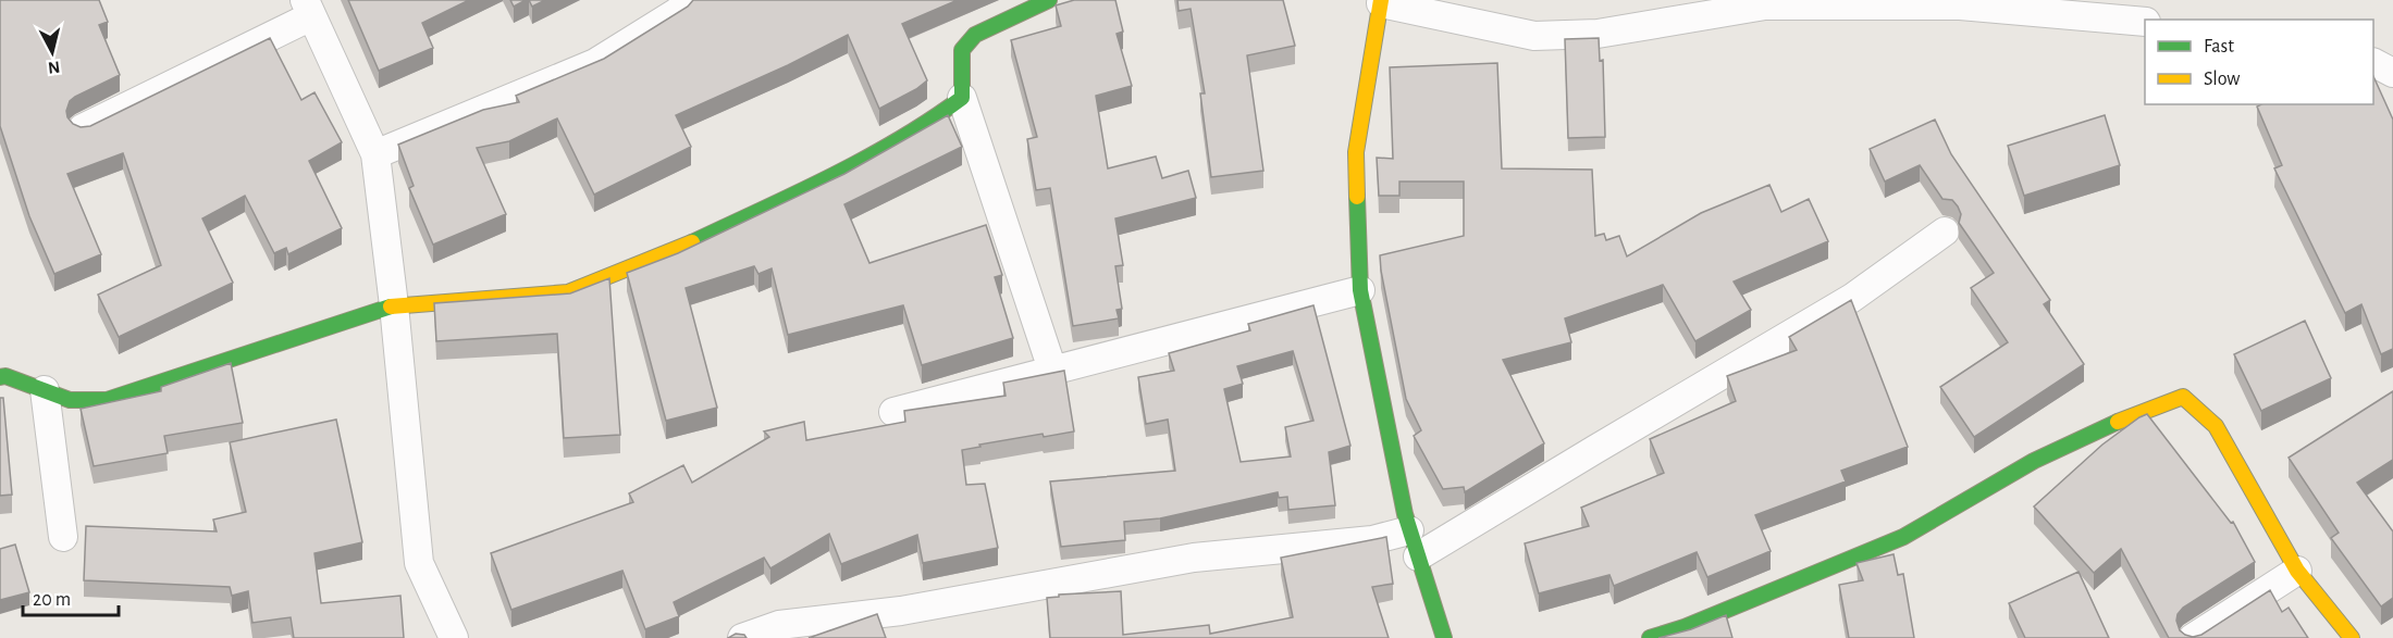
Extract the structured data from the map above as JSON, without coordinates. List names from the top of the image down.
{
  "legend": ["Fast", "Slow"],
  "scale_bar": "20 m",
  "north": "bottom"
}
